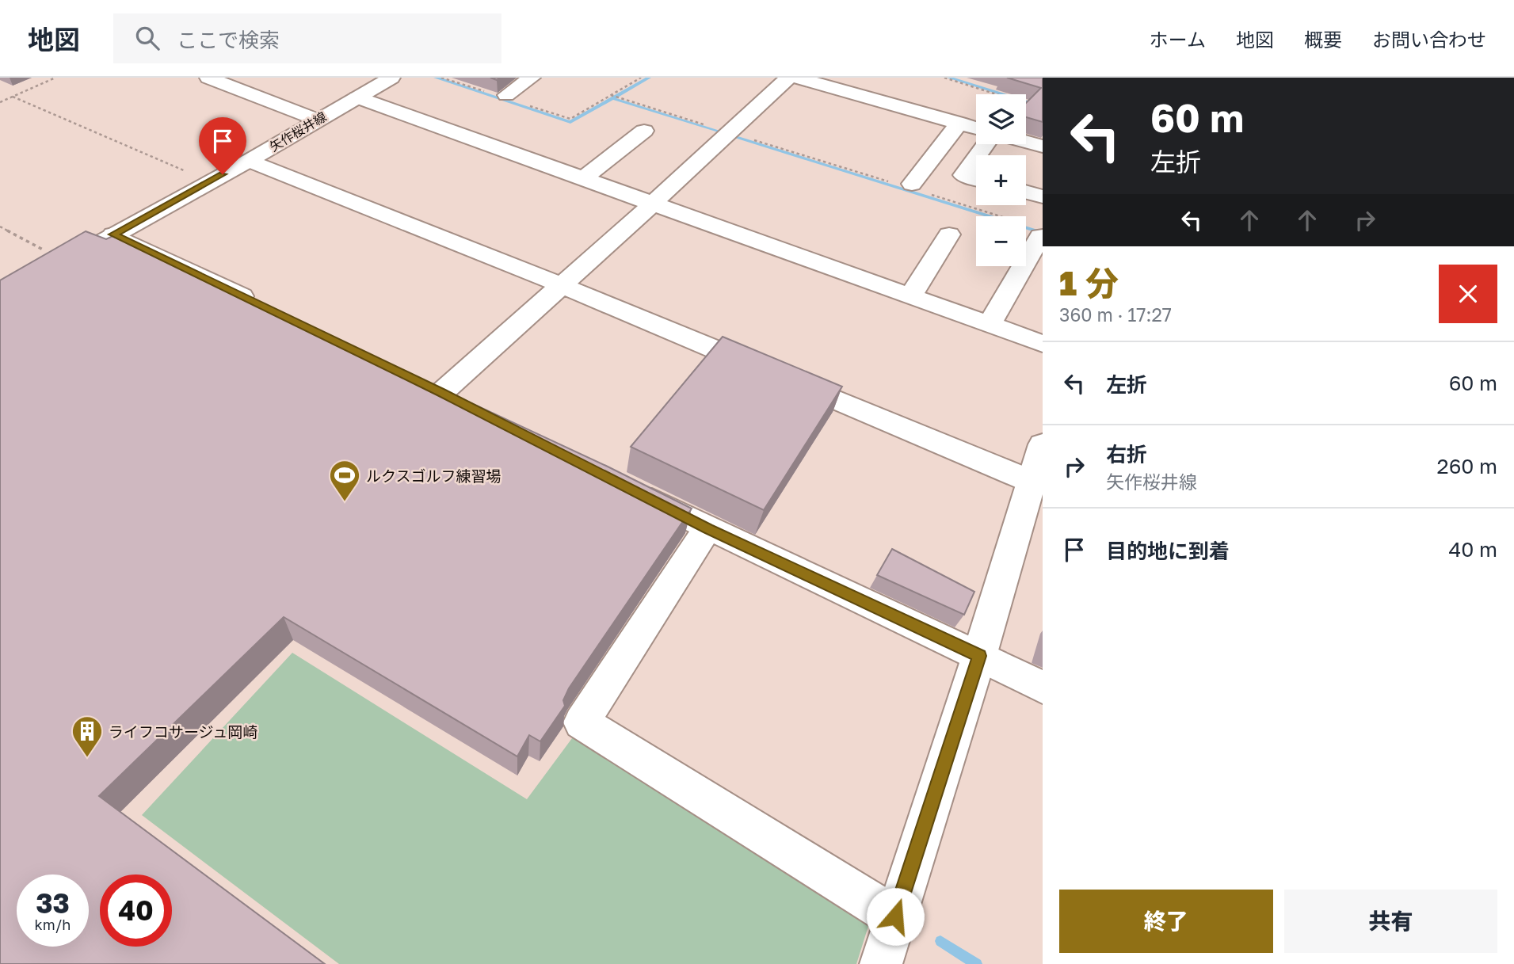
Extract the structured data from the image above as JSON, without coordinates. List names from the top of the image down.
{
  "streets": {
    "street": ["矢作桜井線"]
  },
  "places": {
    "sports": ["ルクスゴルフ練習場"],
    "building": ["ライフコサージュ岡崎"]
  },
  "page": {
    "header": "地図",
    "search": "ここで検索",
    "nav": [
      "ホーム",
      "地図",
      "概要",
      "お問い合わせ"
    ],
    "turn": ["60 m", "左折"],
    "map_buttons": ["+", "−"],
    "heading": ["1 分", "360 m · 17:27"],
    "list": [
      {
        "name": "左折",
        "value": "60 m"
      },
      {
        "name": "右折",
        "note": "矢作桜井線",
        "value": "260 m"
      },
      {
        "name": "目的地に到着",
        "value": "40 m"
      }
    ],
    "speed": "33 km/h",
    "limit": "40",
    "buttons": ["終了", "共有"]
  }
}
